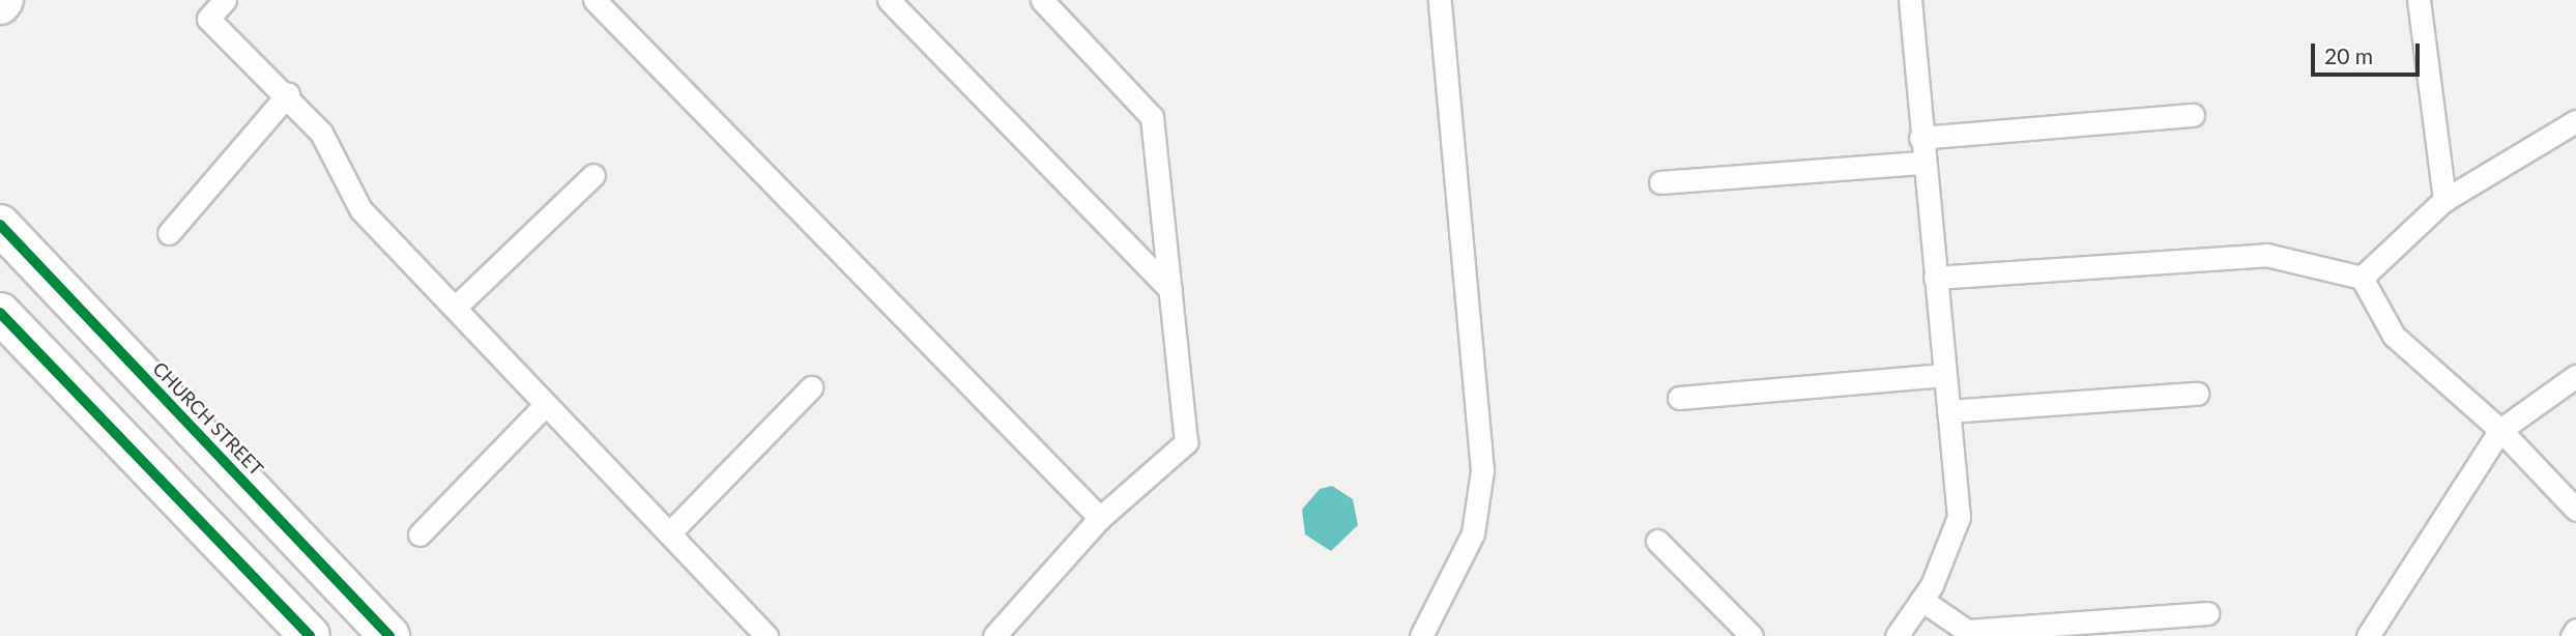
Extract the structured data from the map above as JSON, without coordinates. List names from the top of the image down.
{
  "streets": {
    "main road": ["CHURCH STREET"]
  },
  "scale_bar": "20 m"
}
